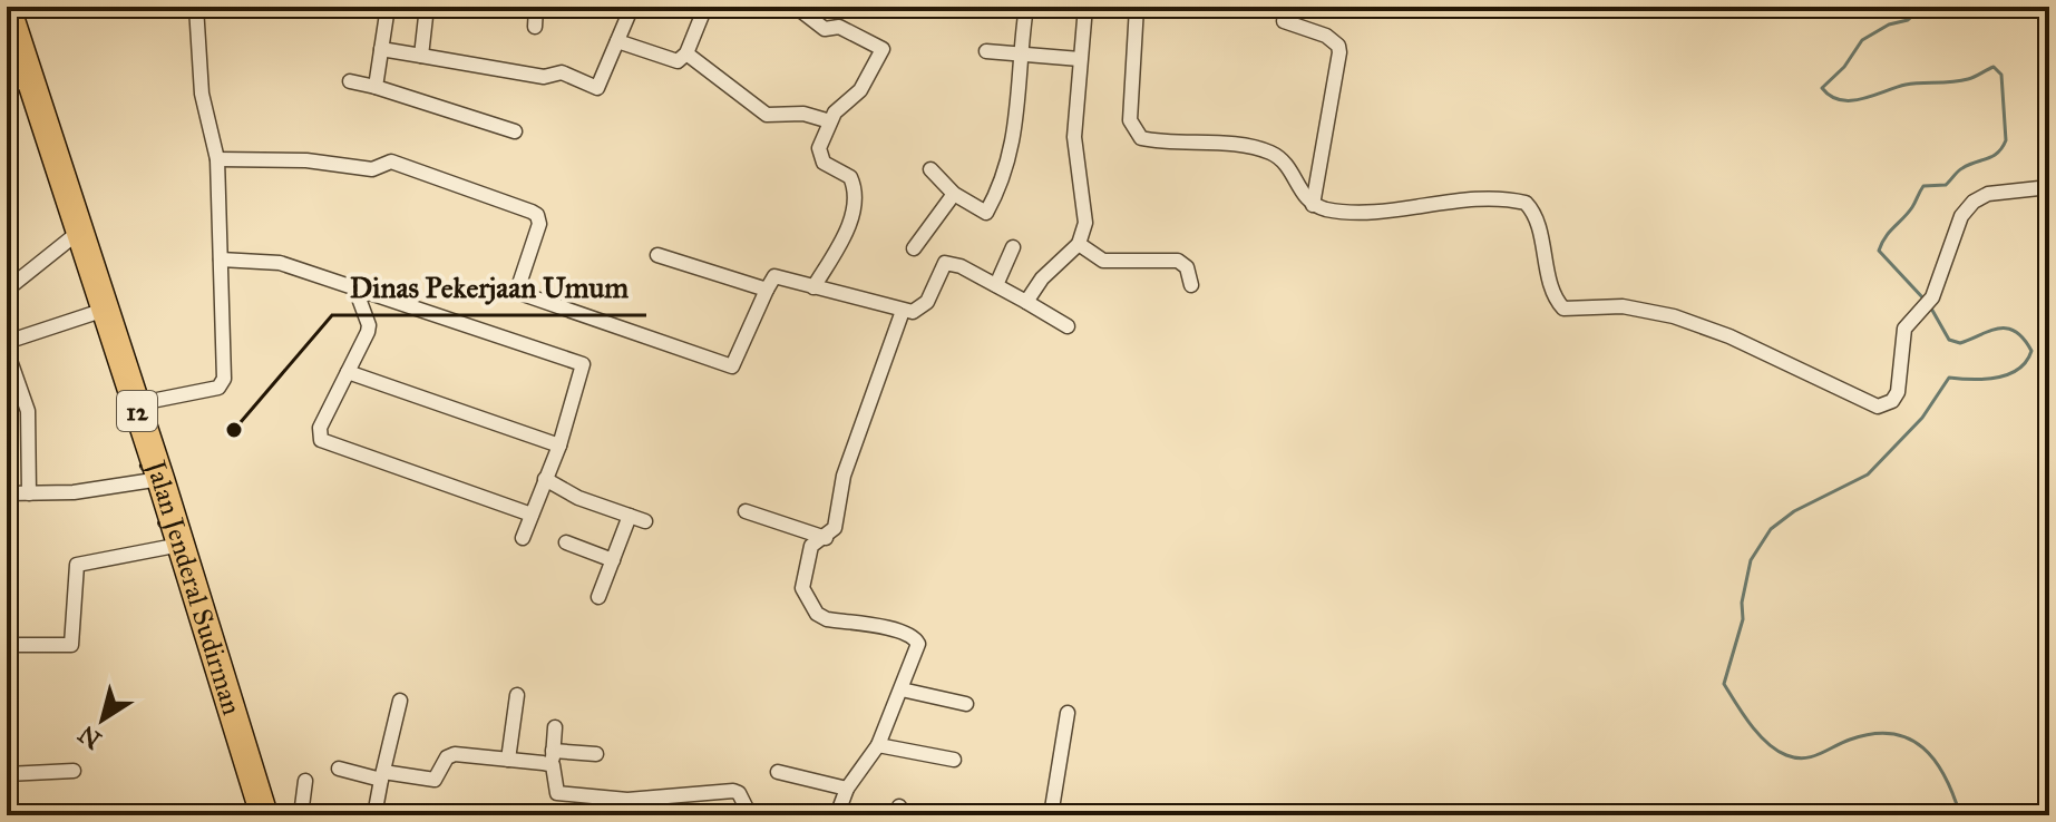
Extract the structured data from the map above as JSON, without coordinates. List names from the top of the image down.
{
  "streets": {
    "highway": ["12", "Jalan Jenderal Sudirman"]
  },
  "places": ["Dinas Pekerjaan Umum"],
  "north": "bottom left"
}
